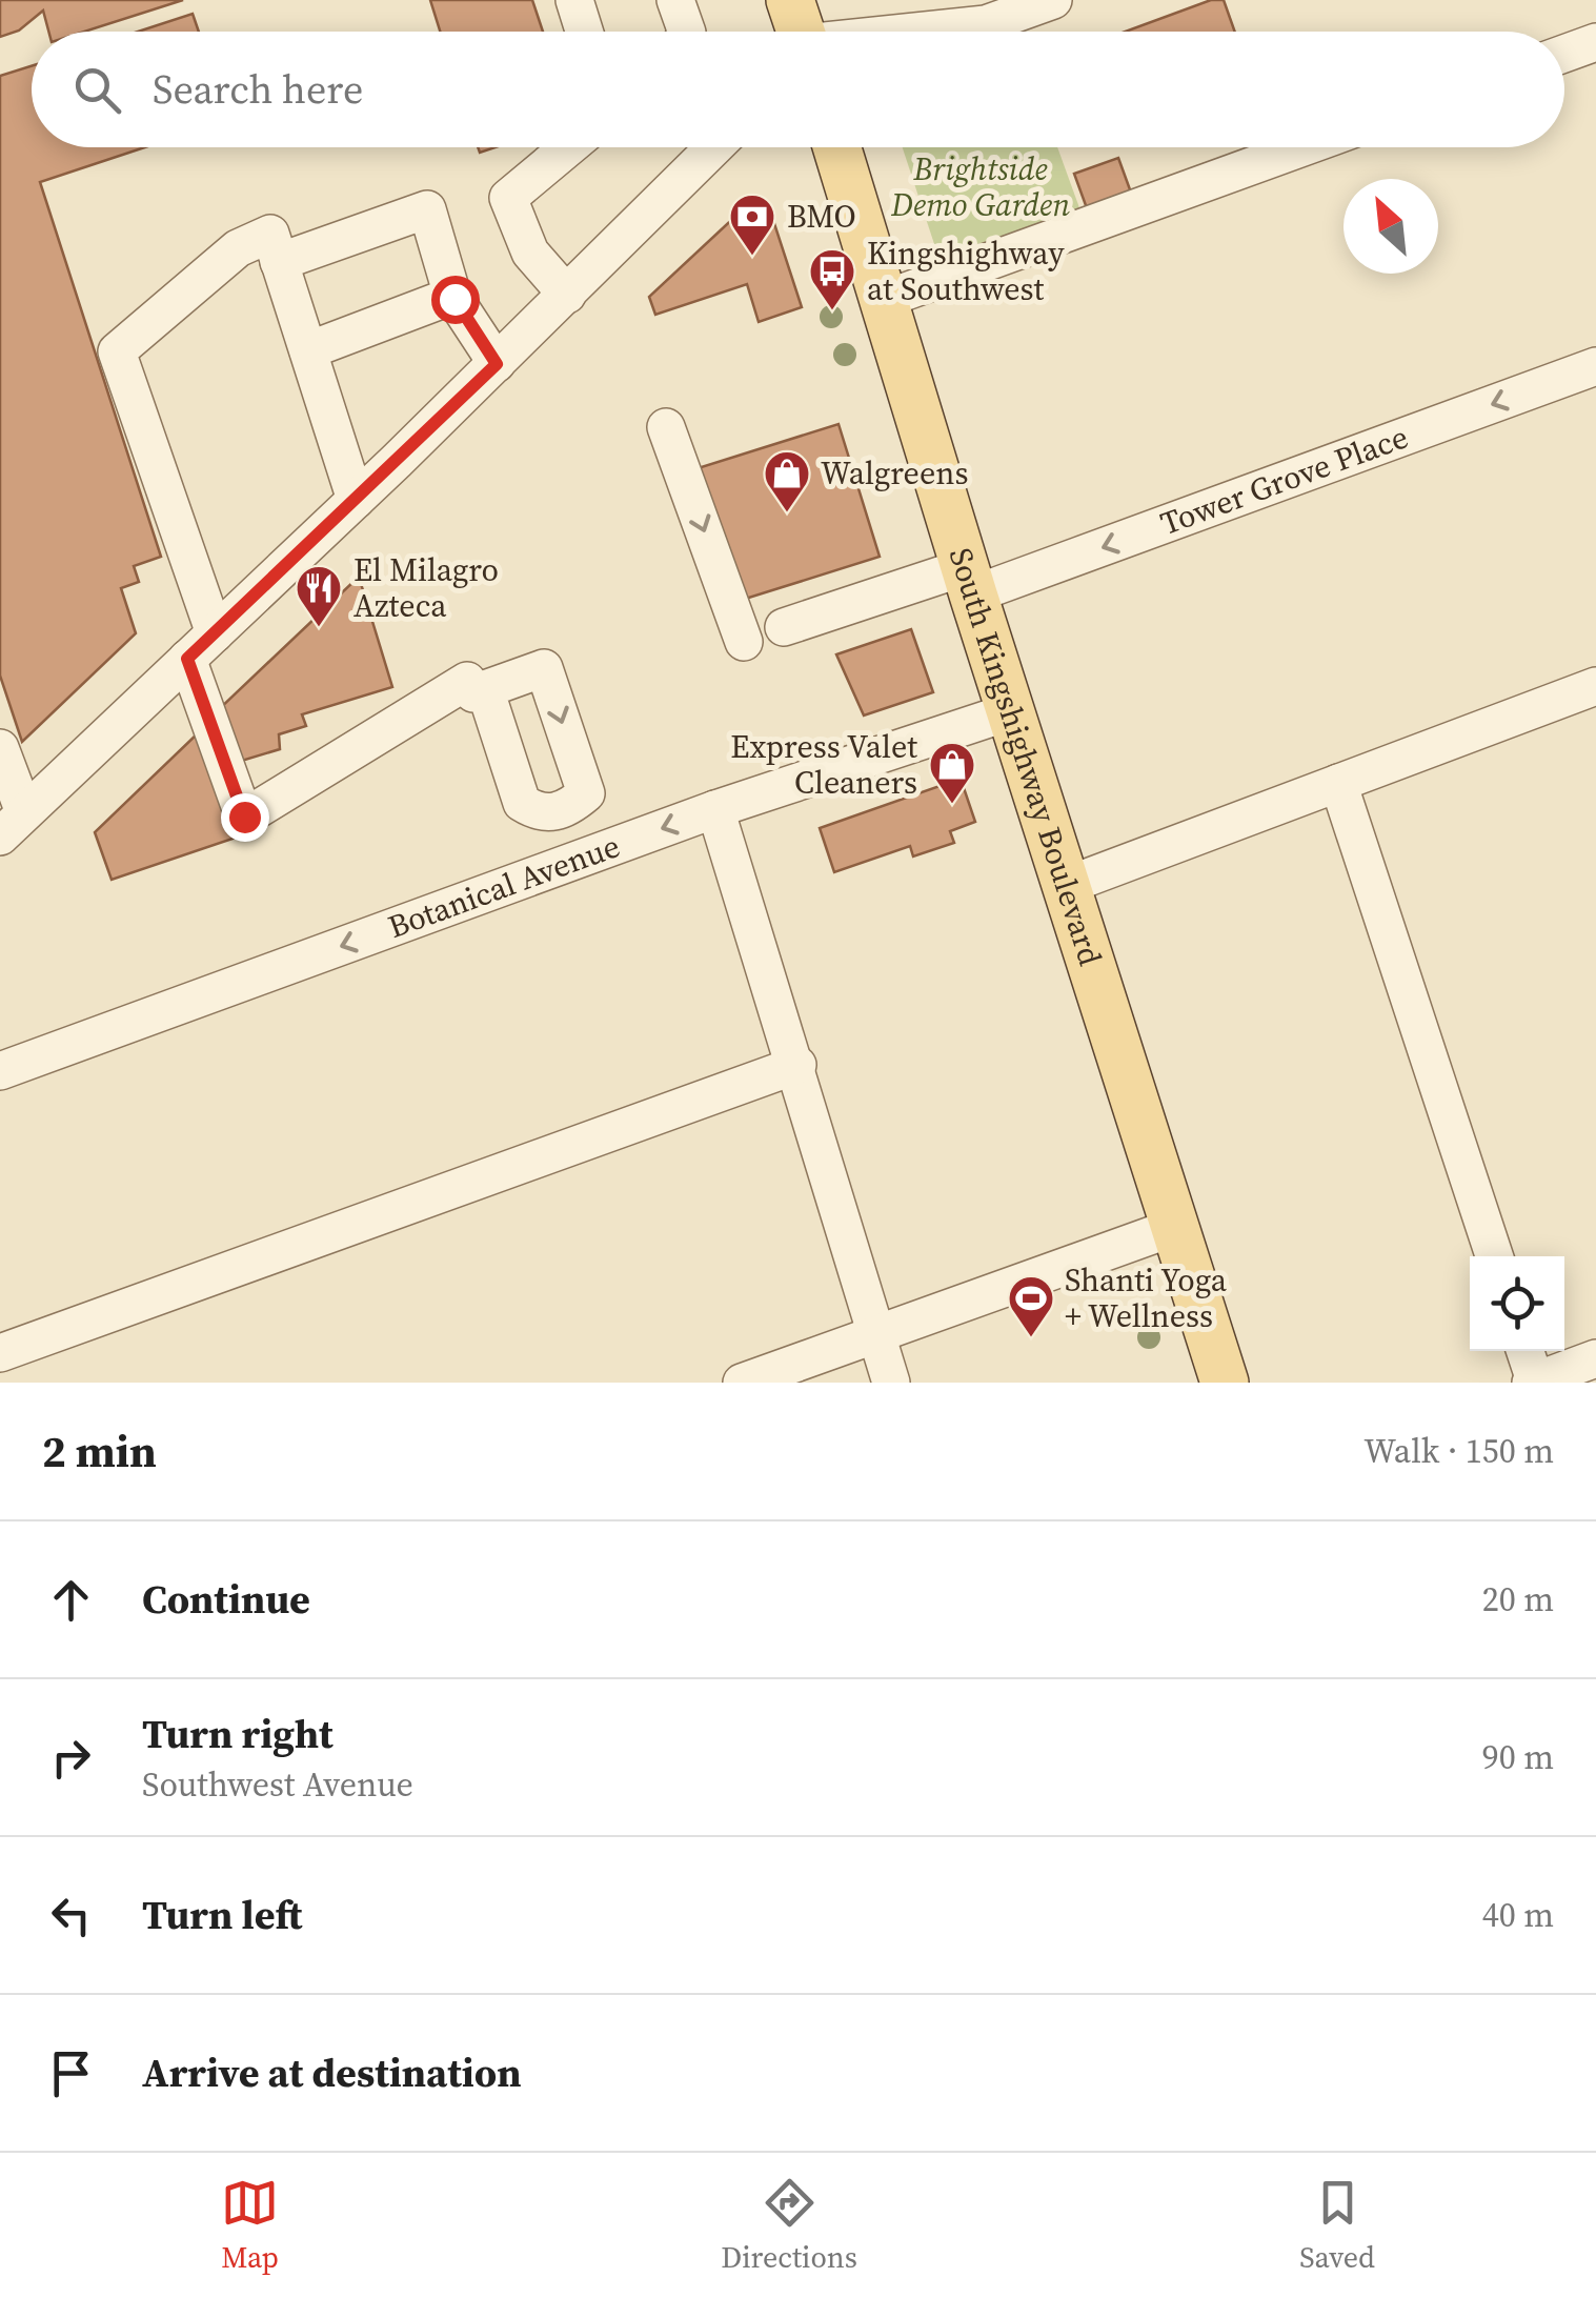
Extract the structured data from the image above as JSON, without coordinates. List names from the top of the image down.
{
  "streets": {
    "main road": ["South Kingshighway Boulevard"],
    "street": ["Tower Grove Place", "Botanical Avenue"]
  },
  "crossings": [
    ["Tower Grove Place", "South Kingshighway Boulevard"],
    ["South Kingshighway Boulevard", "Botanical Avenue"]
  ],
  "parks": ["Brightside Demo Garden"],
  "places": {
    "bank": ["BMO"],
    "bus stop": ["Kingshighway at Southwest"],
    "shop": ["Walgreens", "Express Valet Cleaners"],
    "restaurant": ["El Milagro Azteca"],
    "sports": ["Shanti Yoga + Wellness"]
  },
  "north": "top left",
  "page": {
    "search": "Search here",
    "heading": ["2 min", "Walk · 150 m"],
    "list": [
      ["Continue", "20 m"],
      ["Turn right", "Southwest Avenue", "90 m"],
      ["Turn left", "40 m"],
      "Arrive at destination"
    ],
    "nav": ["Map", "Directions", "Saved"]
  }
}
